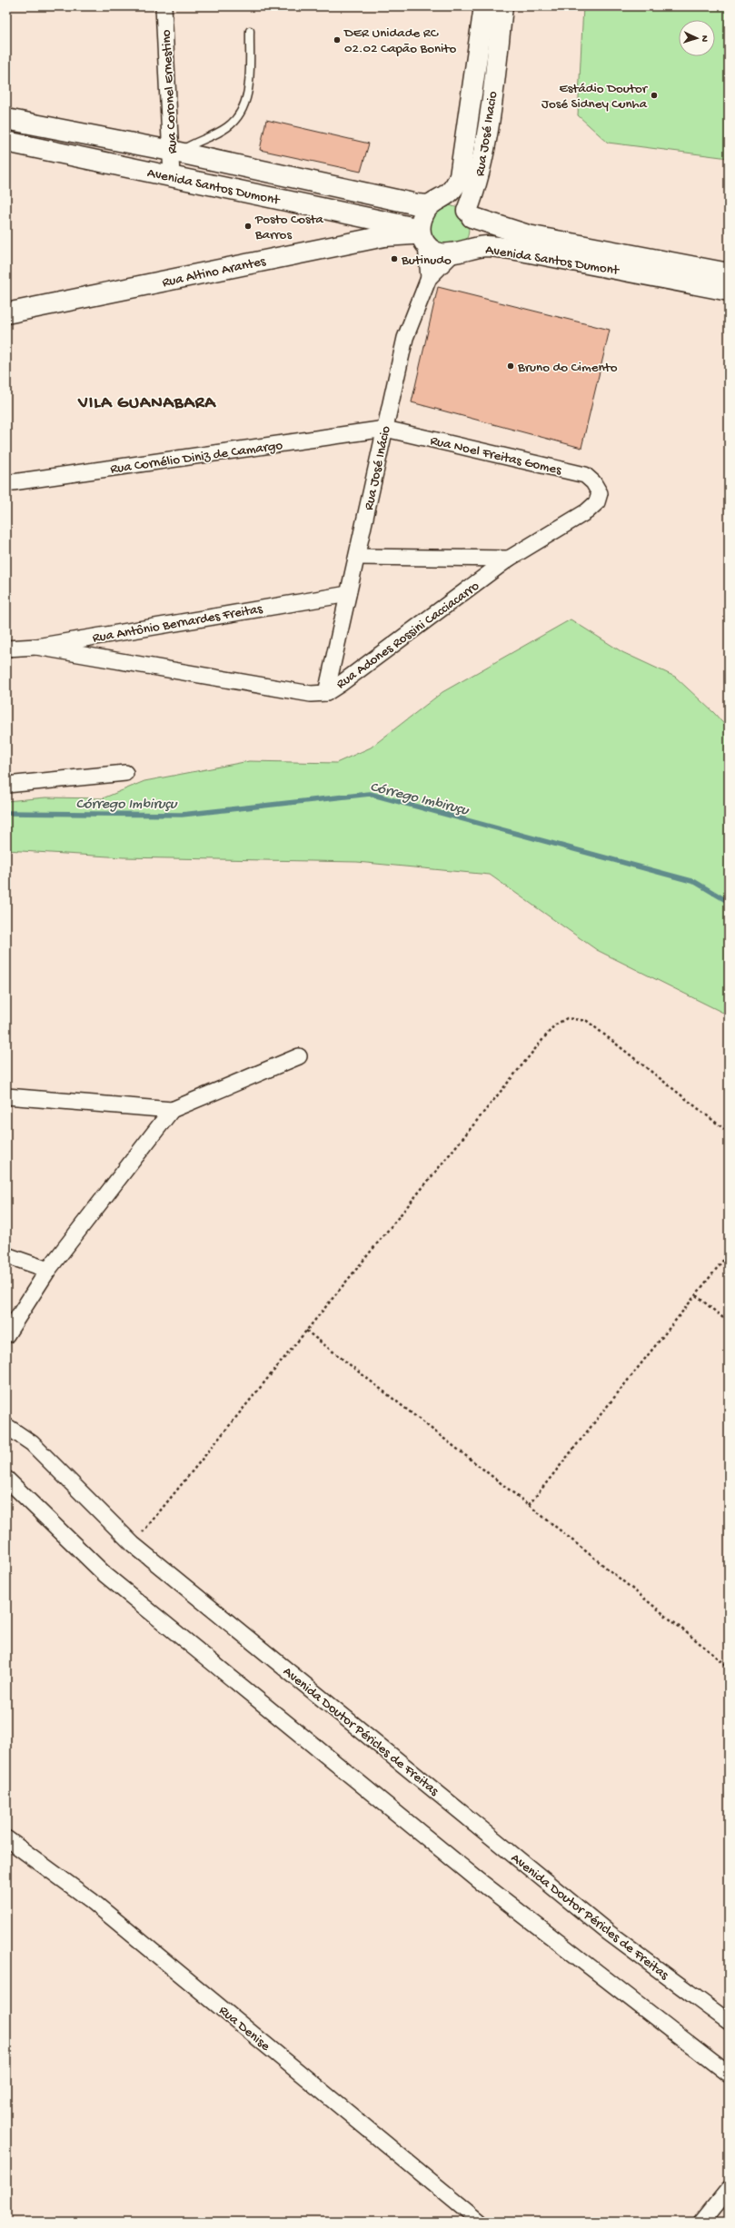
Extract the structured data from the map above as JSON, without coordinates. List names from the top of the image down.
{
  "streets": {
    "street": [
      "Rua Coronel Ernestino",
      "Rua José Inacio",
      "Avenida Santos Dumont",
      "Rua Altino Arantes",
      "Rua Noel Freitas Gomes",
      "Rua Cornélio Diniz de Camargo",
      "Rua José Inácio",
      "Rua Antônio Bernardes Freitas",
      "Rua Adones Rossini Cacciacarro",
      "Avenida Doutor Péricles de Freitas",
      "Rua Denise"
    ]
  },
  "crossings": [
    ["Rua Coronel Ernestino", "Avenida Santos Dumont"],
    ["Rua José Inacio", "Avenida Santos Dumont"],
    ["Rua José Inacio", "Rua Altino Arantes"],
    ["Rua José Inacio", "Rua José Inácio"],
    ["Avenida Santos Dumont", "Rua Altino Arantes"],
    ["Avenida Santos Dumont", "Rua José Inácio"],
    ["Rua Altino Arantes", "Rua José Inácio"],
    ["Rua Noel Freitas Gomes", "Rua Cornélio Diniz de Camargo"],
    ["Rua Noel Freitas Gomes", "Rua José Inácio"],
    ["Rua Noel Freitas Gomes", "Rua Adones Rossini Cacciacarro"],
    ["Rua Cornélio Diniz de Camargo", "Rua José Inácio"],
    ["Rua José Inácio", "Rua Antônio Bernardes Freitas"],
    ["Rua José Inácio", "Rua Adones Rossini Cacciacarro"],
    ["Rua Antônio Bernardes Freitas", "Rua Adones Rossini Cacciacarro"]
  ],
  "districts": ["VILA GUANABARA"],
  "water": ["Córrego Imbiruçu"],
  "places": [
    "DER Unidade RC 02.02 Capão Bonito",
    "Estádio Doutor José Sidney Cunha",
    "Posto Costa Barros",
    "Butinudo",
    "Bruno do Cimento"
  ],
  "north": "right"
}
